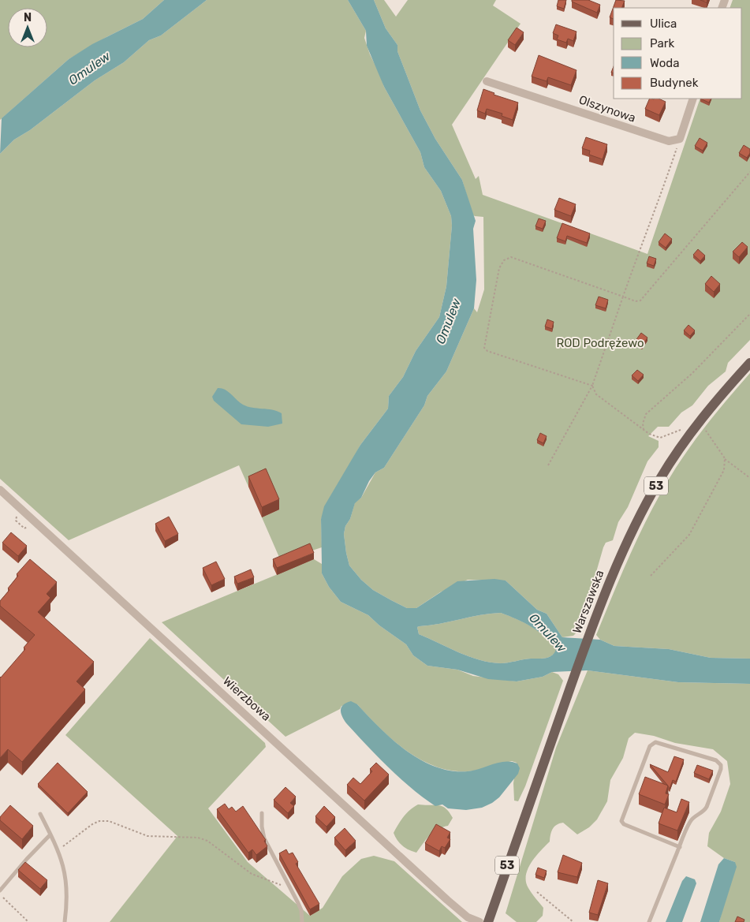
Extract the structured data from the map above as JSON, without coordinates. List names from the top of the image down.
{
  "streets": {
    "main road": ["53", "Warszawska"],
    "street": ["Olszynowa", "Wierzbowa"]
  },
  "water": ["Omulew"],
  "parks": ["ROD Podrężewo"],
  "legend": [
    "Ulica",
    "Park",
    "Woda",
    "Budynek"
  ],
  "north": "top"
}
